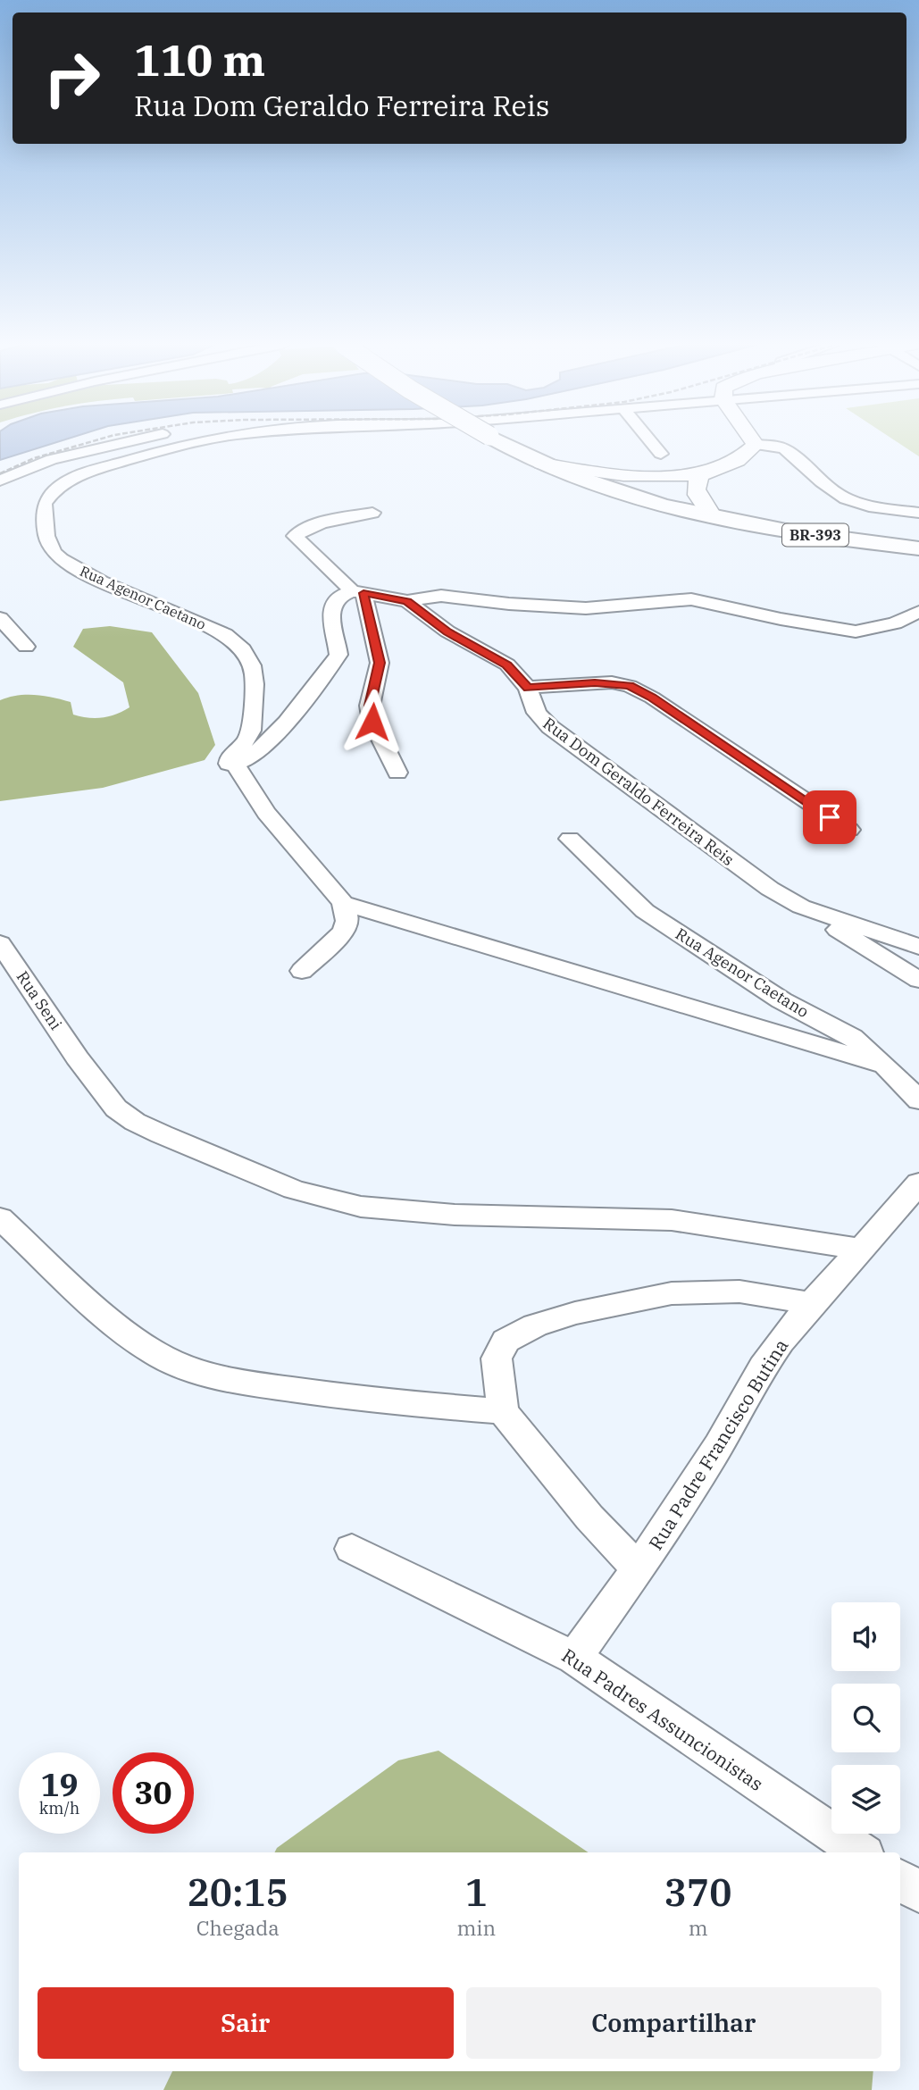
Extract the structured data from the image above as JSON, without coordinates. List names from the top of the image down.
{
  "streets": {
    "highway": ["BR-393"],
    "street": [
      "Rua Agenor Caetano",
      "Rua Dom Geraldo Ferreira Reis",
      "Rua Seni",
      "Rua Padre Francisco Butina",
      "Rua Padres Assuncionistas"
    ]
  },
  "crossings": [
    ["Rua Seni", "Rua Padre Francisco Butina"],
    ["Rua Padre Francisco Butina", "Rua Padres Assuncionistas"]
  ],
  "page": {
    "turn": ["110 m", "Rua Dom Geraldo Ferreira Reis"],
    "speed": "19 km/h",
    "limit": "30",
    "eta": [
      "20:15",
      "Chegada",
      "1",
      "min",
      "370",
      "m"
    ],
    "buttons": ["Sair", "Compartilhar"]
  }
}
